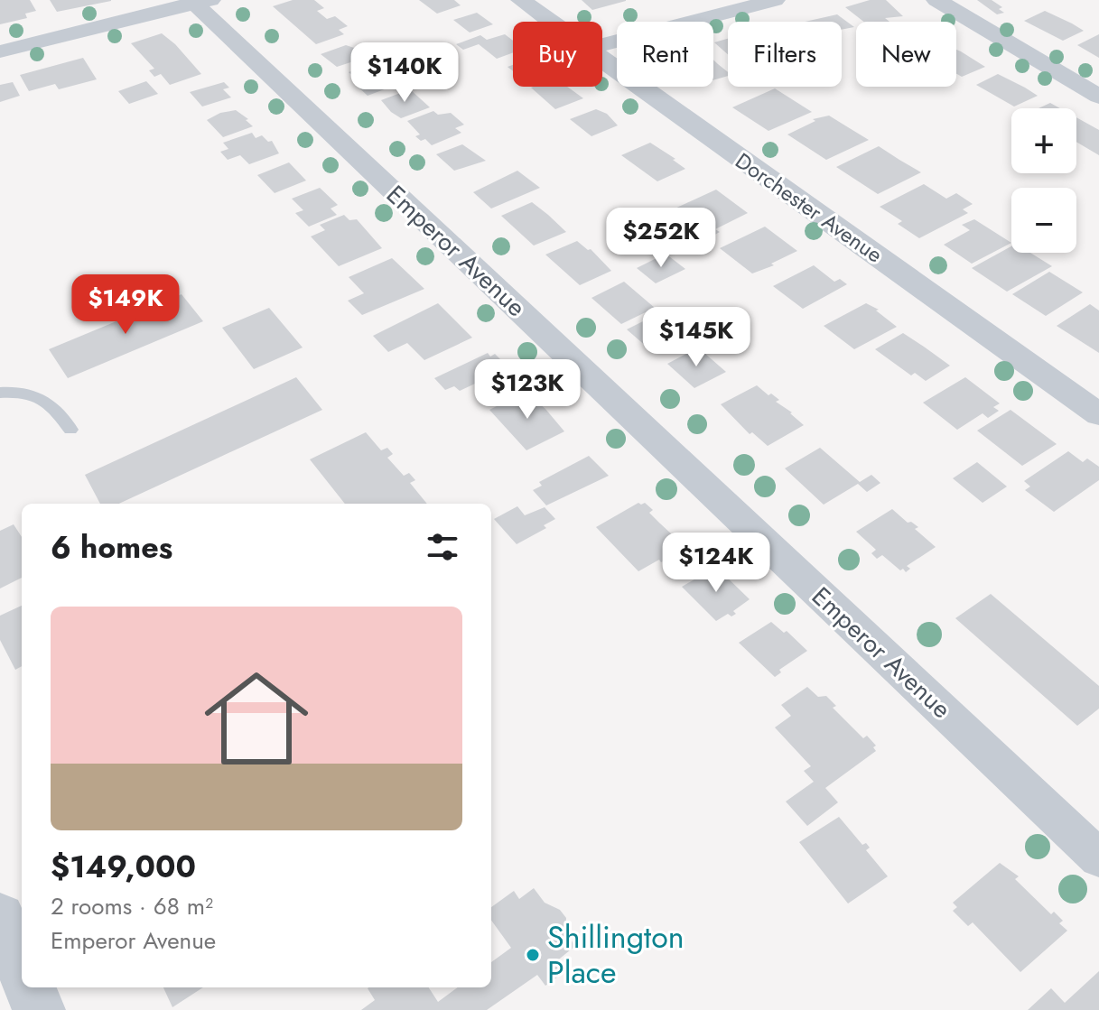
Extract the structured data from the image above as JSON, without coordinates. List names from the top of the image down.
{
  "streets": {
    "street": ["Dorchester Avenue", "Emperor Avenue"]
  },
  "places": ["Shillington Place"],
  "page": {
    "chip": [
      "Buy",
      "Rent",
      "Filters",
      "New"
    ],
    "price": [
      "$140K",
      "$252K",
      "$149K",
      "$145K",
      "$123K",
      "$124K"
    ],
    "map_buttons": ["+", "−"],
    "heading": "6 homes",
    "list": [
      {
        "name": "$149,000",
        "note": "2 rooms · 68 m² · Emperor Avenue"
      }
    ]
  }
}
